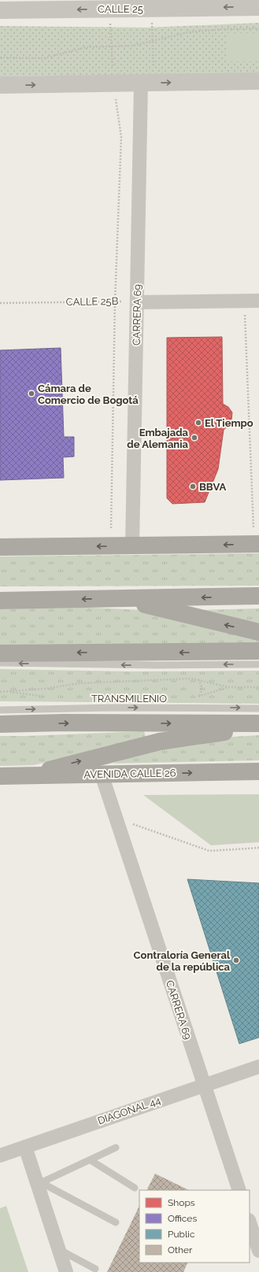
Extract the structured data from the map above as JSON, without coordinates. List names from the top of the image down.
{
  "streets": {
    "main road": ["AVENIDA CALLE 26"],
    "street": ["CALLE 25", "CARRERA 69", "DIAGONAL 44"],
    "lane": ["TRANSMILENIO"],
    "path": ["CALLE 25B"]
  },
  "crossings": [
    ["CALLE 25B", "CARRERA 69"],
    ["CARRERA 69", "AVENIDA CALLE 26"],
    ["CARRERA 69", "DIAGONAL 44"]
  ],
  "places": [
    "Cámara de Comercio de Bogotá",
    "El Tiempo",
    "Embajada de Alemania",
    "BBVA",
    "Contraloría General de la república"
  ],
  "legend": [
    "Shops",
    "Offices",
    "Public",
    "Other"
  ]
}
